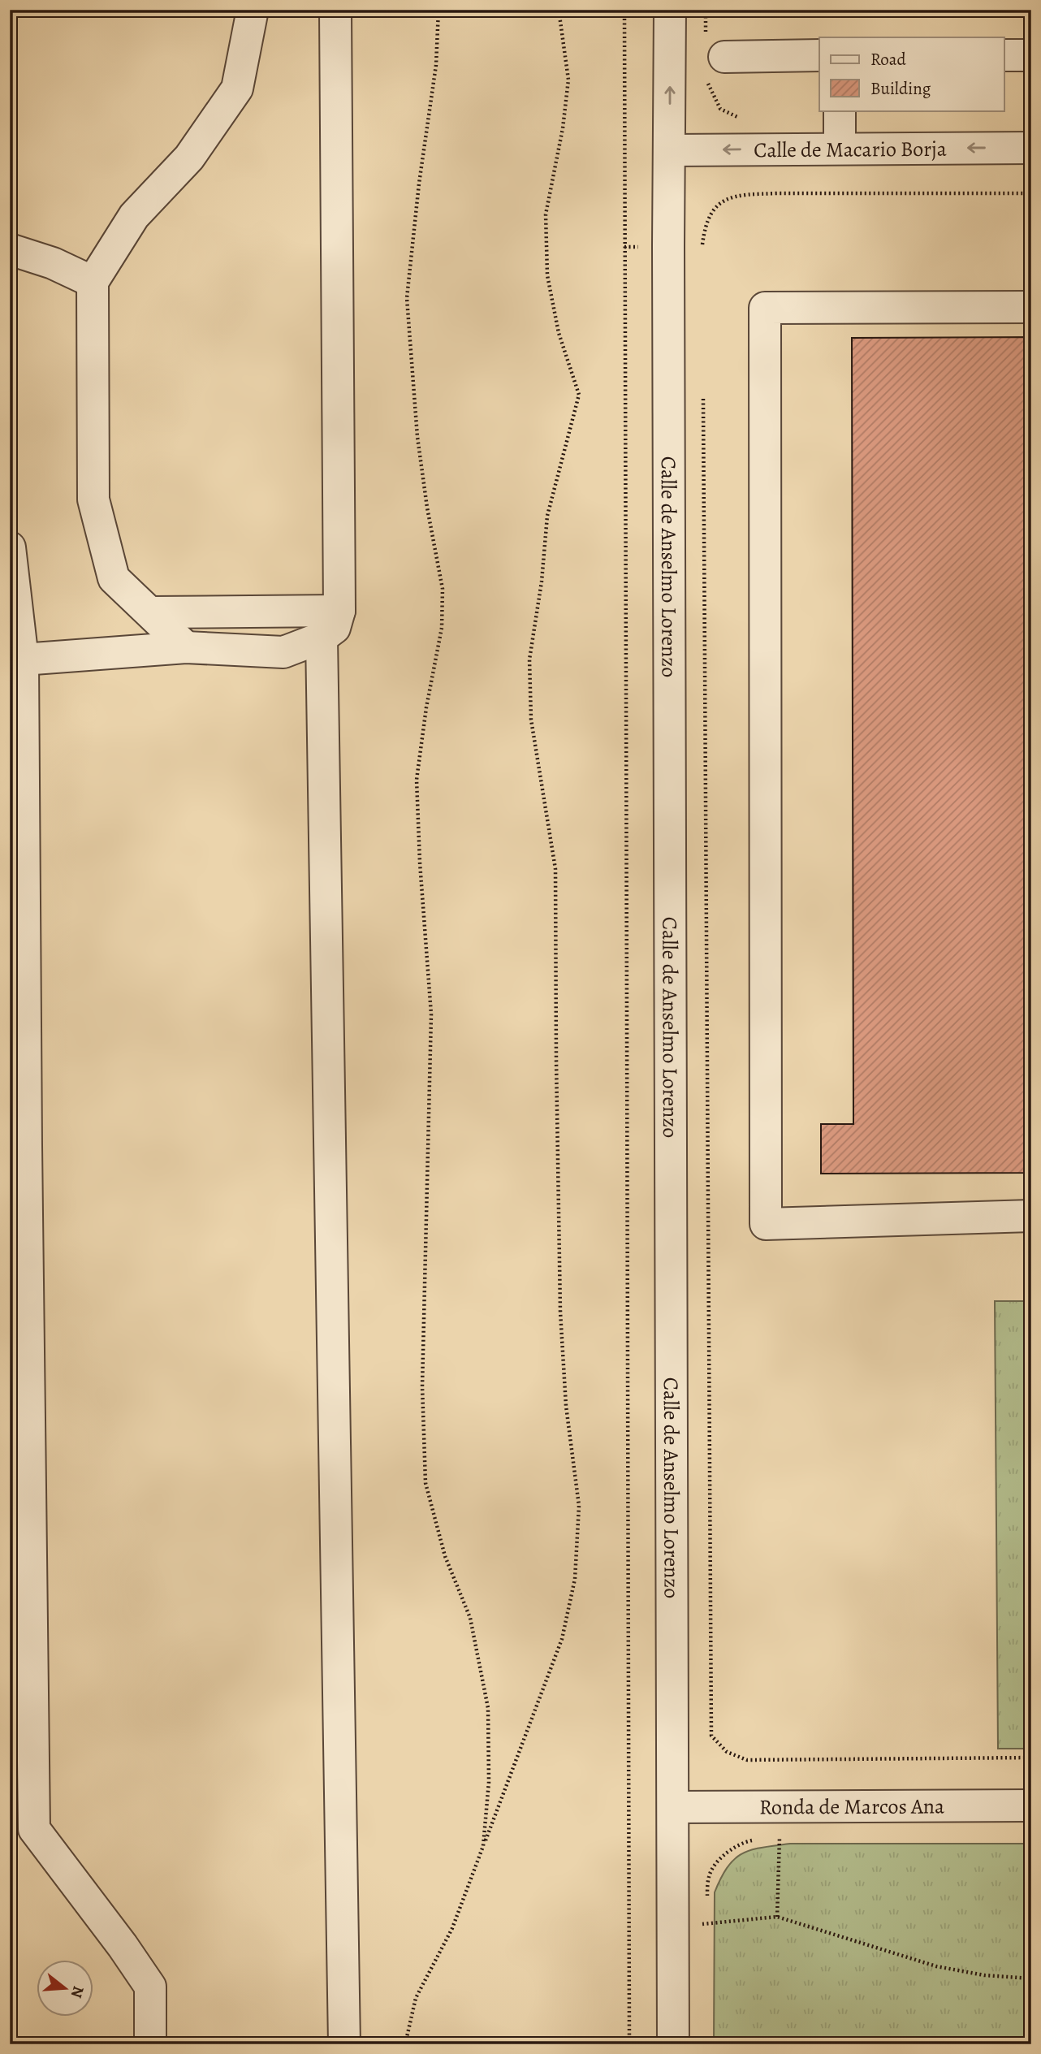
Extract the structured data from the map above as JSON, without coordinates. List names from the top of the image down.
{
  "streets": {
    "street": ["Calle de Macario Borja", "Calle de Anselmo Lorenzo", "Ronda de Marcos Ana"]
  },
  "crossings": [
    ["Calle de Macario Borja", "Calle de Anselmo Lorenzo"],
    ["Calle de Anselmo Lorenzo", "Ronda de Marcos Ana"]
  ],
  "legend": ["Road", "Building"],
  "north": "right"
}
